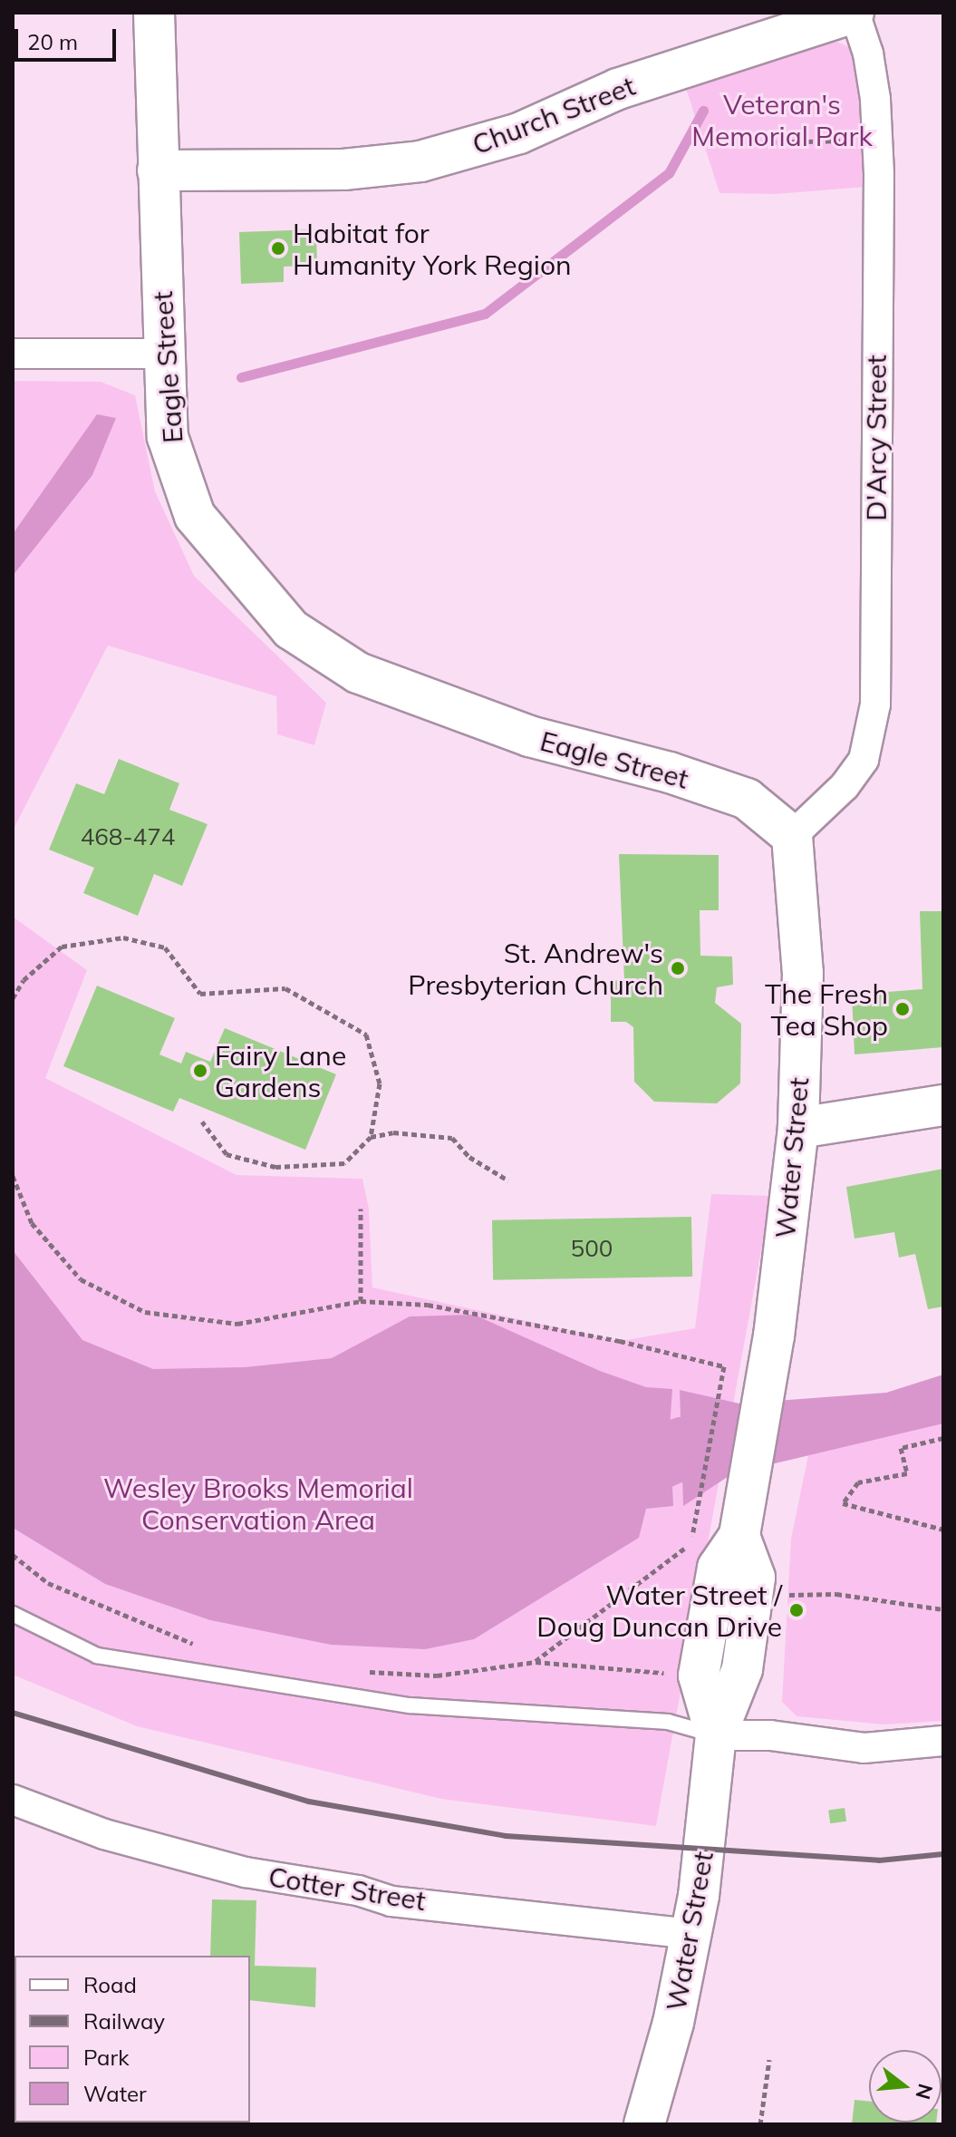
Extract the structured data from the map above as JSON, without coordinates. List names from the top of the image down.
{
  "streets": {
    "main road": ["Church Street", "Eagle Street", "Water Street"],
    "street": ["D'Arcy Street", "Cotter Street"]
  },
  "crossings": [
    ["Church Street", "Eagle Street"],
    ["Church Street", "D'Arcy Street"],
    ["Eagle Street", "D'Arcy Street"],
    ["Eagle Street", "Water Street"],
    ["D'Arcy Street", "Water Street"],
    ["Water Street", "Cotter Street"]
  ],
  "parks": ["Veteran's Memorial Park", "Wesley Brooks Memorial Conservation Area"],
  "places": [
    "Habitat for Humanity York Region",
    "St. Andrew's Presbyterian Church",
    "The Fresh Tea Shop",
    "Fairy Lane Gardens",
    "Water Street / Doug Duncan Drive"
  ],
  "house_numbers": ["468-474", "500"],
  "legend": [
    "Road",
    "Railway",
    "Park",
    "Water"
  ],
  "scale_bar": "20 m",
  "north": "right"
}
